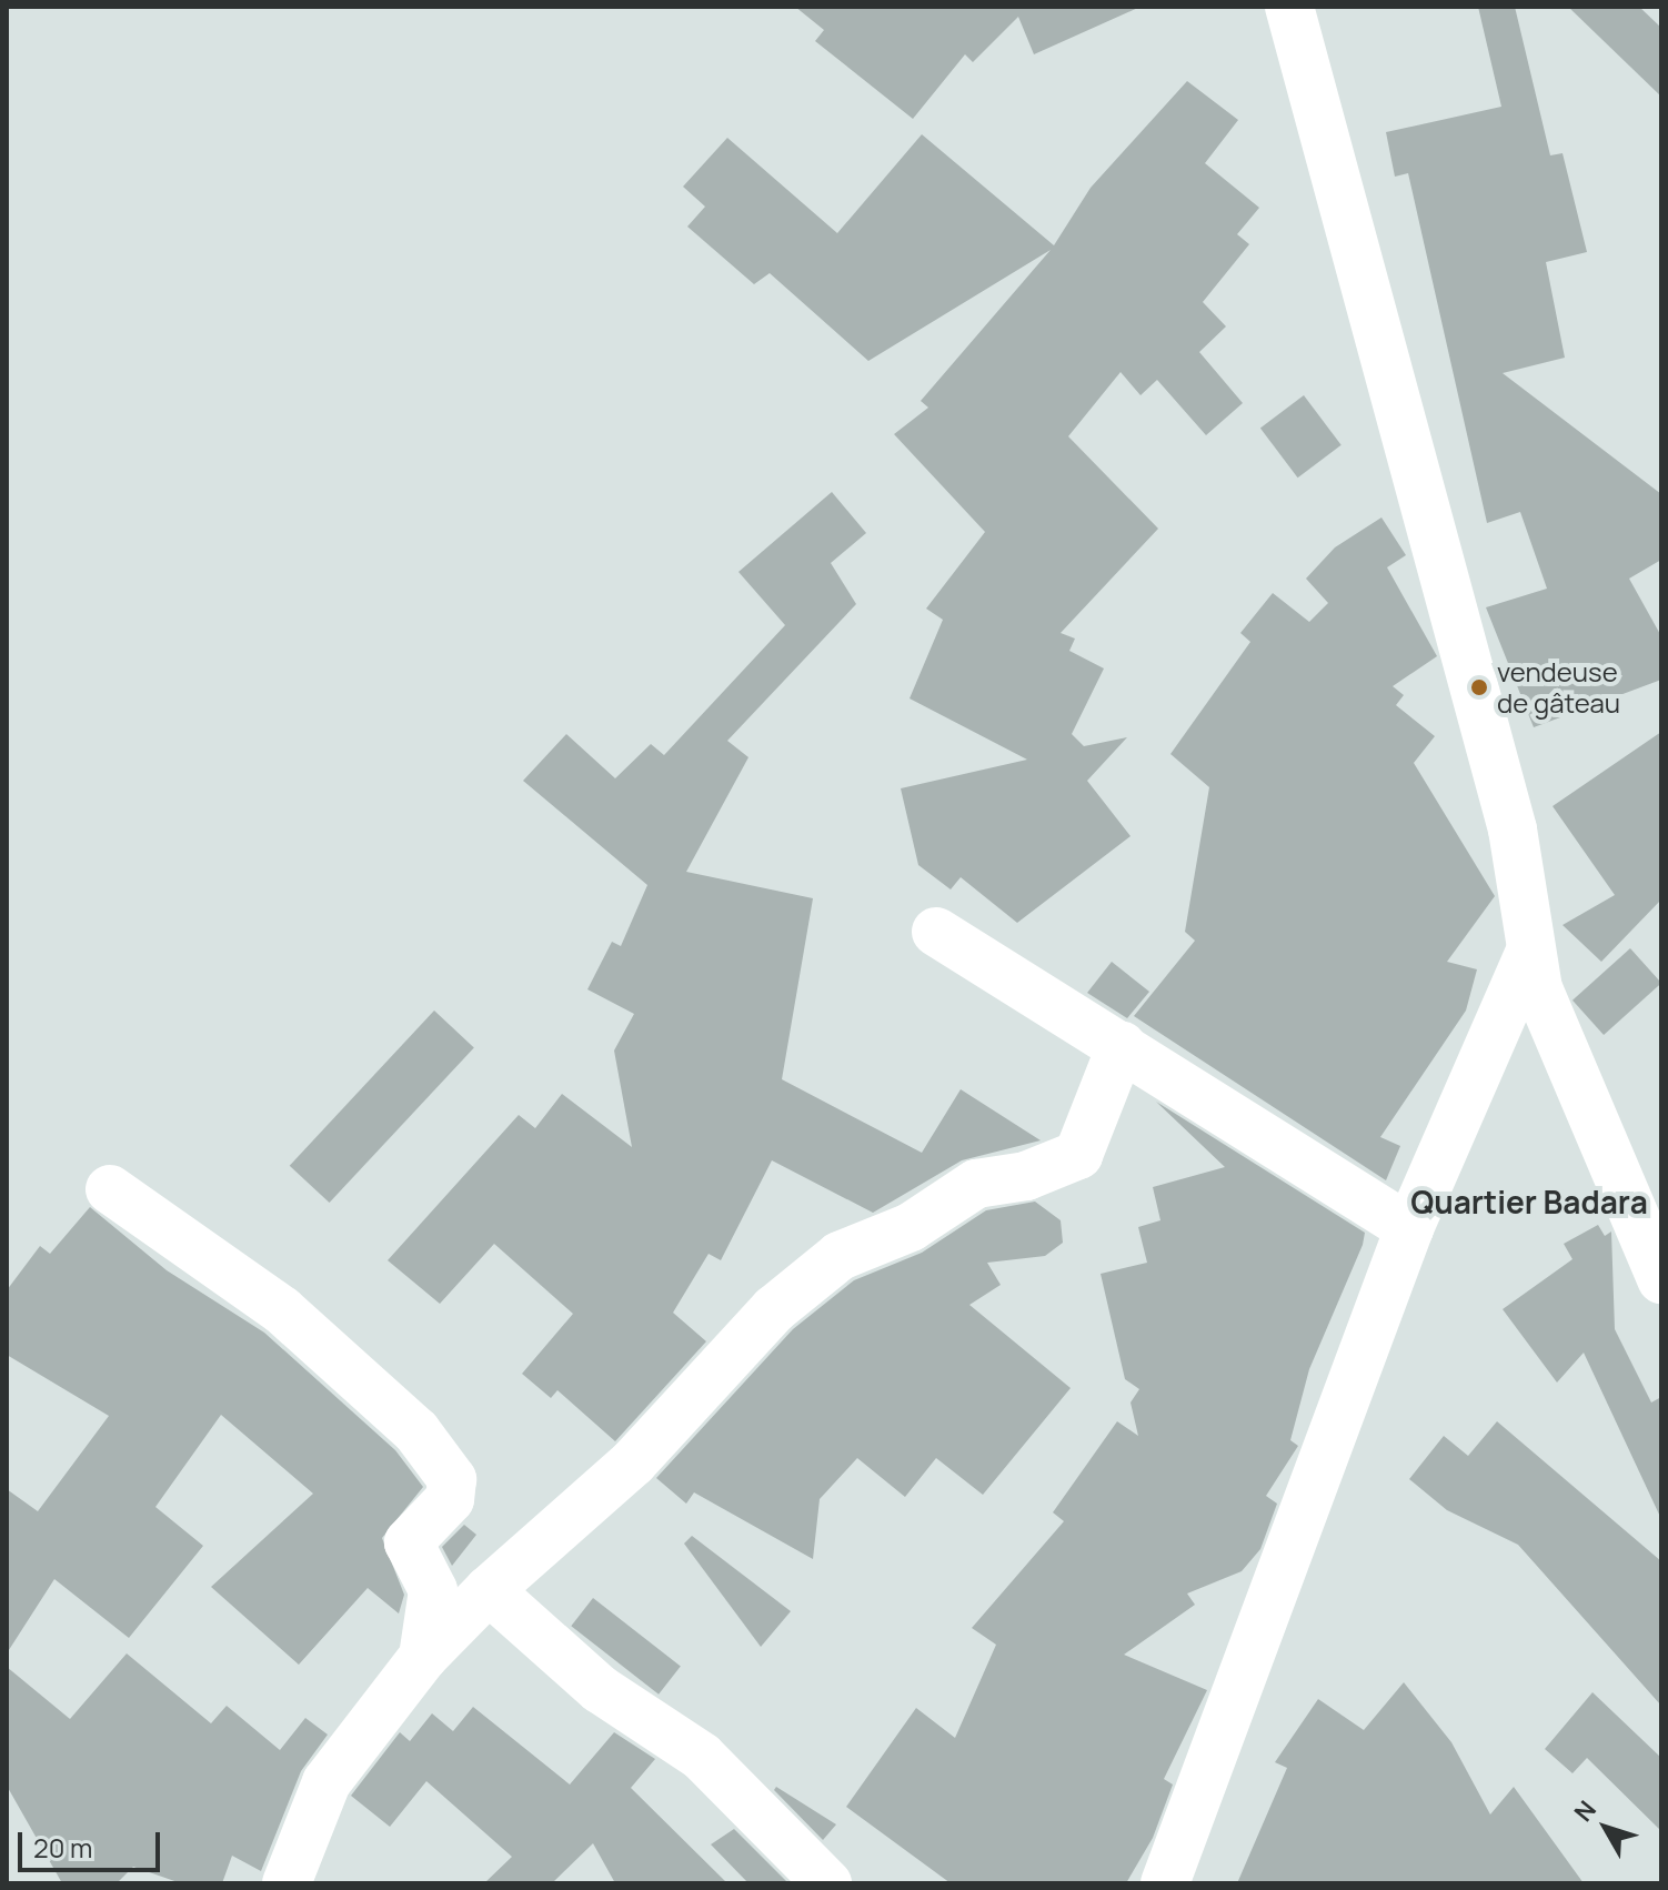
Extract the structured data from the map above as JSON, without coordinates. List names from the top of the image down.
{
  "districts": ["Quartier Badara"],
  "places": ["vendeuse de gâteau"],
  "scale_bar": "20 m",
  "north": "top left"
}
